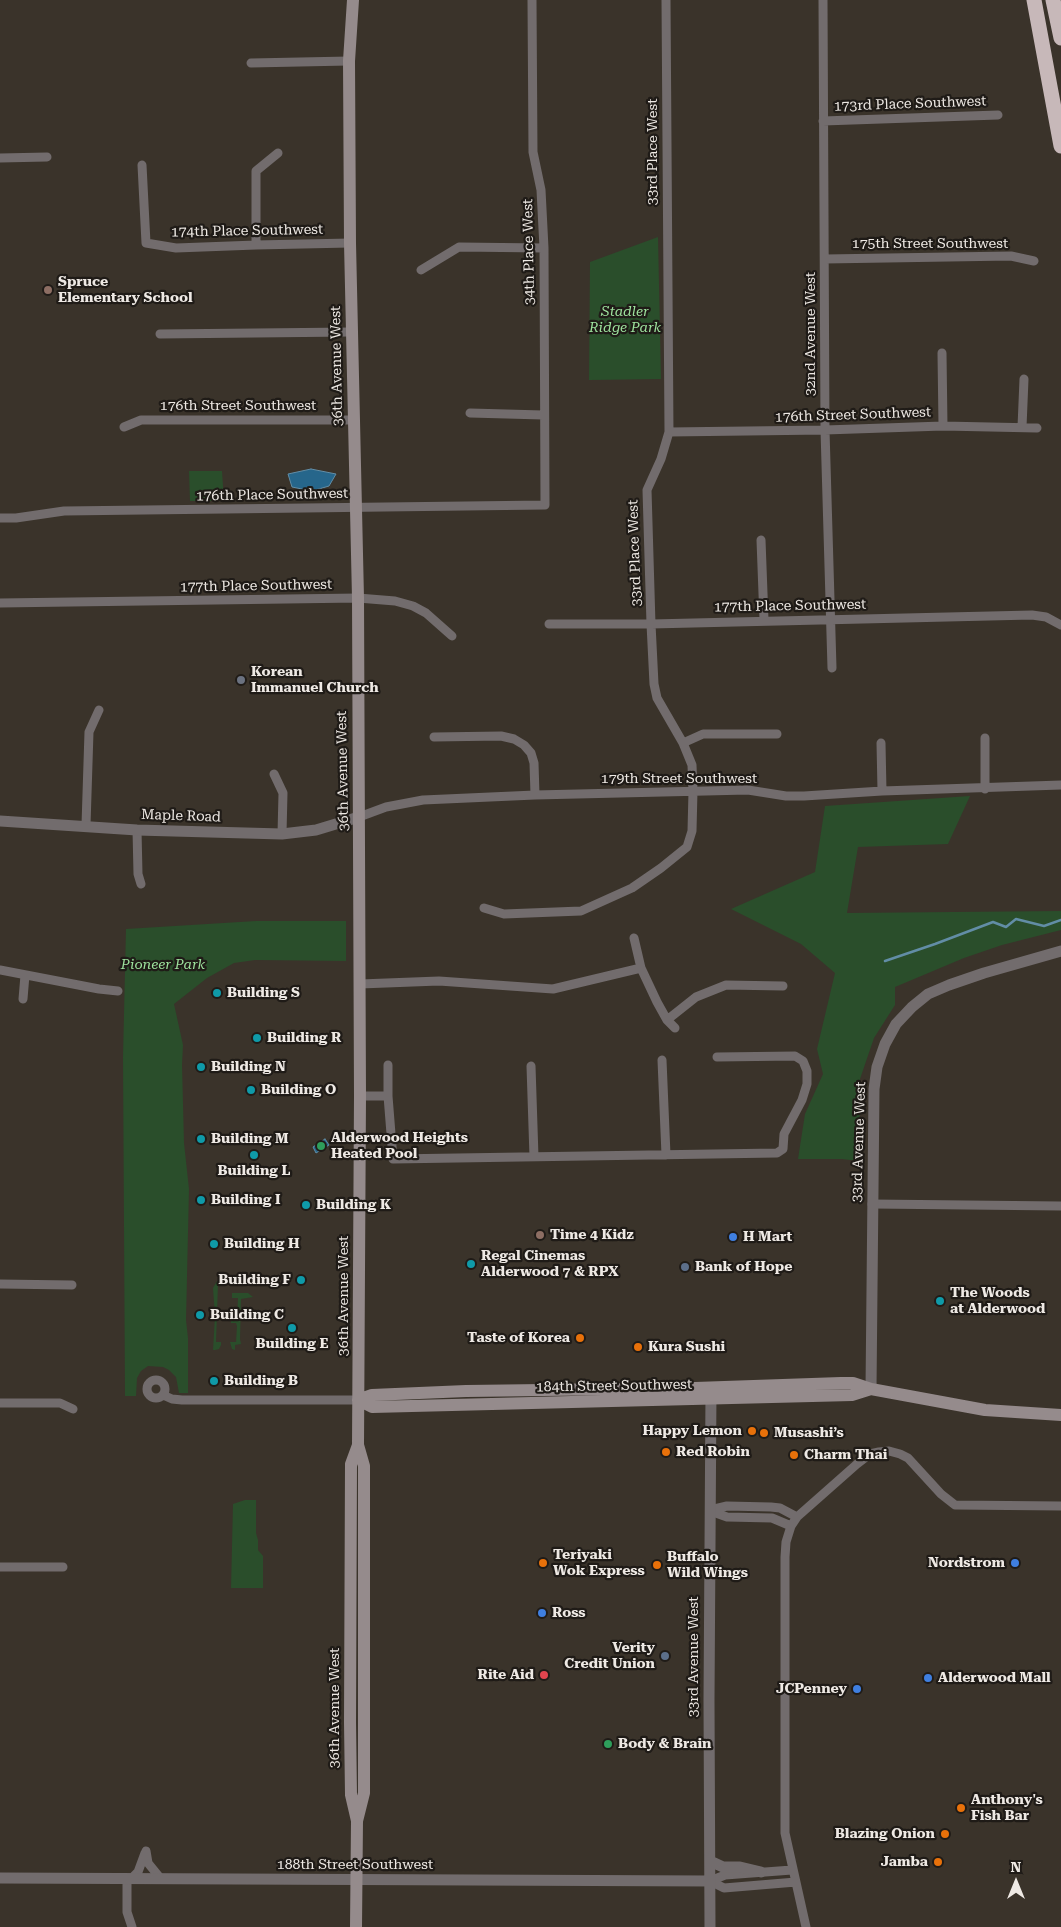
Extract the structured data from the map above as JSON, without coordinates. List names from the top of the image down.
{
  "streets": {
    "main road": ["36th Avenue West", "184th Street Southwest"],
    "street": [
      "173rd Place Southwest",
      "33rd Place West",
      "174th Place Southwest",
      "175th Street Southwest",
      "34th Place West",
      "32nd Avenue West",
      "176th Street Southwest",
      "176th Place Southwest",
      "177th Place Southwest",
      "179th Street Southwest",
      "Maple Road",
      "33rd Avenue West",
      "188th Street Southwest"
    ]
  },
  "crossings": [
    ["173rd Place Southwest", "32nd Avenue West"],
    ["33rd Place West", "176th Street Southwest"],
    ["33rd Place West", "177th Place Southwest"],
    ["33rd Place West", "179th Street Southwest"],
    ["174th Place Southwest", "36th Avenue West"],
    ["175th Street Southwest", "32nd Avenue West"],
    ["34th Place West", "176th Place Southwest"],
    ["32nd Avenue West", "176th Street Southwest"],
    ["32nd Avenue West", "177th Place Southwest"],
    ["36th Avenue West", "176th Street Southwest"],
    ["36th Avenue West", "176th Place Southwest"],
    ["36th Avenue West", "177th Place Southwest"],
    ["36th Avenue West", "179th Street Southwest"],
    ["36th Avenue West", "Maple Road"],
    ["36th Avenue West", "184th Street Southwest"],
    ["36th Avenue West", "188th Street Southwest"],
    ["179th Street Southwest", "Maple Road"],
    ["33rd Avenue West", "184th Street Southwest"],
    ["33rd Avenue West", "188th Street Southwest"]
  ],
  "parks": ["Stadler Ridge Park", "Pioneer Park"],
  "places": [
    "Spruce Elementary School",
    "Korean Immanuel Church",
    "Building S",
    "Building R",
    "Building N",
    "Building O",
    "Building M",
    "Alderwood Heights Heated Pool",
    "Building L",
    "Building I",
    "Building K",
    "Time 4 Kidz",
    "H Mart",
    "Building H",
    "Regal Cinemas Alderwood 7 & RPX",
    "Bank of Hope",
    "Building F",
    "The Woods at Alderwood",
    "Building C",
    "Building E",
    "Taste of Korea",
    "Kura Sushi",
    "Building B",
    "Happy Lemon",
    "Musashi’s",
    "Red Robin",
    "Charm Thai",
    "Teriyaki Wok Express",
    "Nordstrom",
    "Buffalo Wild Wings",
    "Ross",
    "Verity Credit Union",
    "Rite Aid",
    "Alderwood Mall",
    "JCPenney",
    "Body & Brain",
    "Anthony's Fish Bar",
    "Blazing Onion",
    "Jamba"
  ],
  "north": "top"
}
